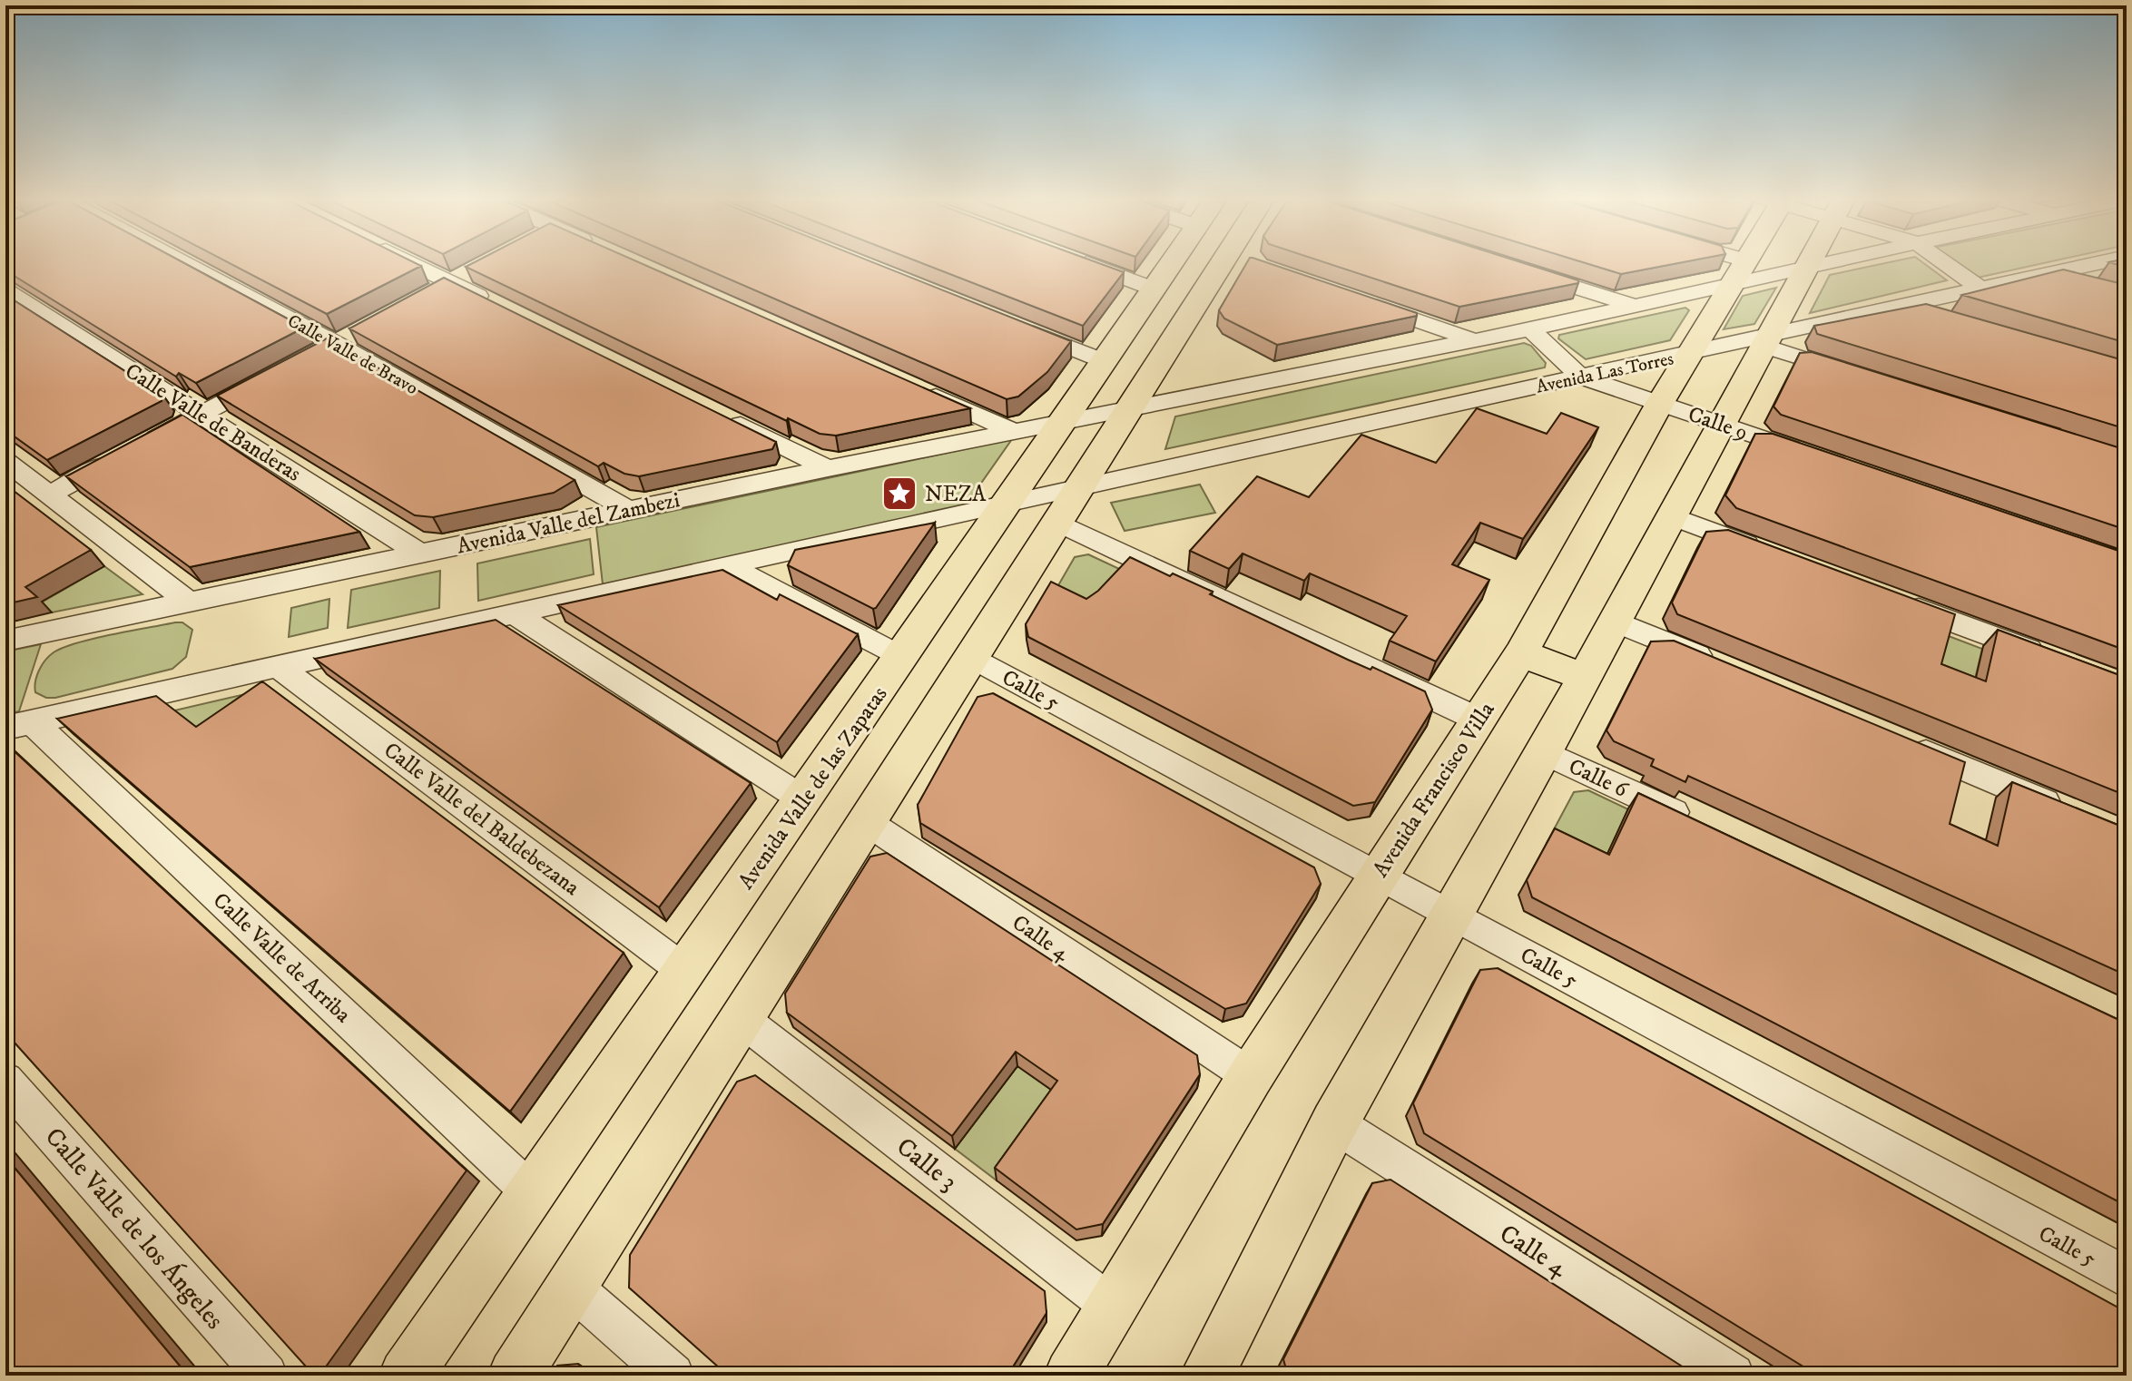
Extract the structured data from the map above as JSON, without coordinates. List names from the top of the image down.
{
  "streets": {
    "main road": ["Avenida Valle de las Zapatas", "Avenida Francisco Villa"],
    "street": [
      "Calle Valle de Bravo",
      "Avenida Las Torres",
      "Calle Valle de Banderas",
      "Calle 9",
      "Avenida Valle del Zambezi",
      "Calle 5",
      "Calle 6",
      "Calle Valle del Baldebezana",
      "Calle 4",
      "Calle Valle de Arriba",
      "Calle 3",
      "Calle Valle de los Ángeles"
    ]
  },
  "crossings": [
    ["Calle Valle de Bravo", "Avenida Valle del Zambezi"],
    ["Avenida Las Torres", "Calle 9"],
    ["Avenida Las Torres", "Avenida Francisco Villa"],
    ["Calle Valle de Banderas", "Avenida Valle del Zambezi"],
    ["Calle 9", "Avenida Francisco Villa"],
    ["Avenida Valle del Zambezi", "Avenida Valle de las Zapatas"],
    ["Calle 5", "Avenida Francisco Villa"],
    ["Avenida Valle de las Zapatas", "Calle Valle del Baldebezana"],
    ["Avenida Valle de las Zapatas", "Calle Valle de Arriba"],
    ["Avenida Francisco Villa", "Calle 4"],
    ["Avenida Francisco Villa", "Calle 3"]
  ],
  "places": {
    "place": ["NEZA"]
  }
}
